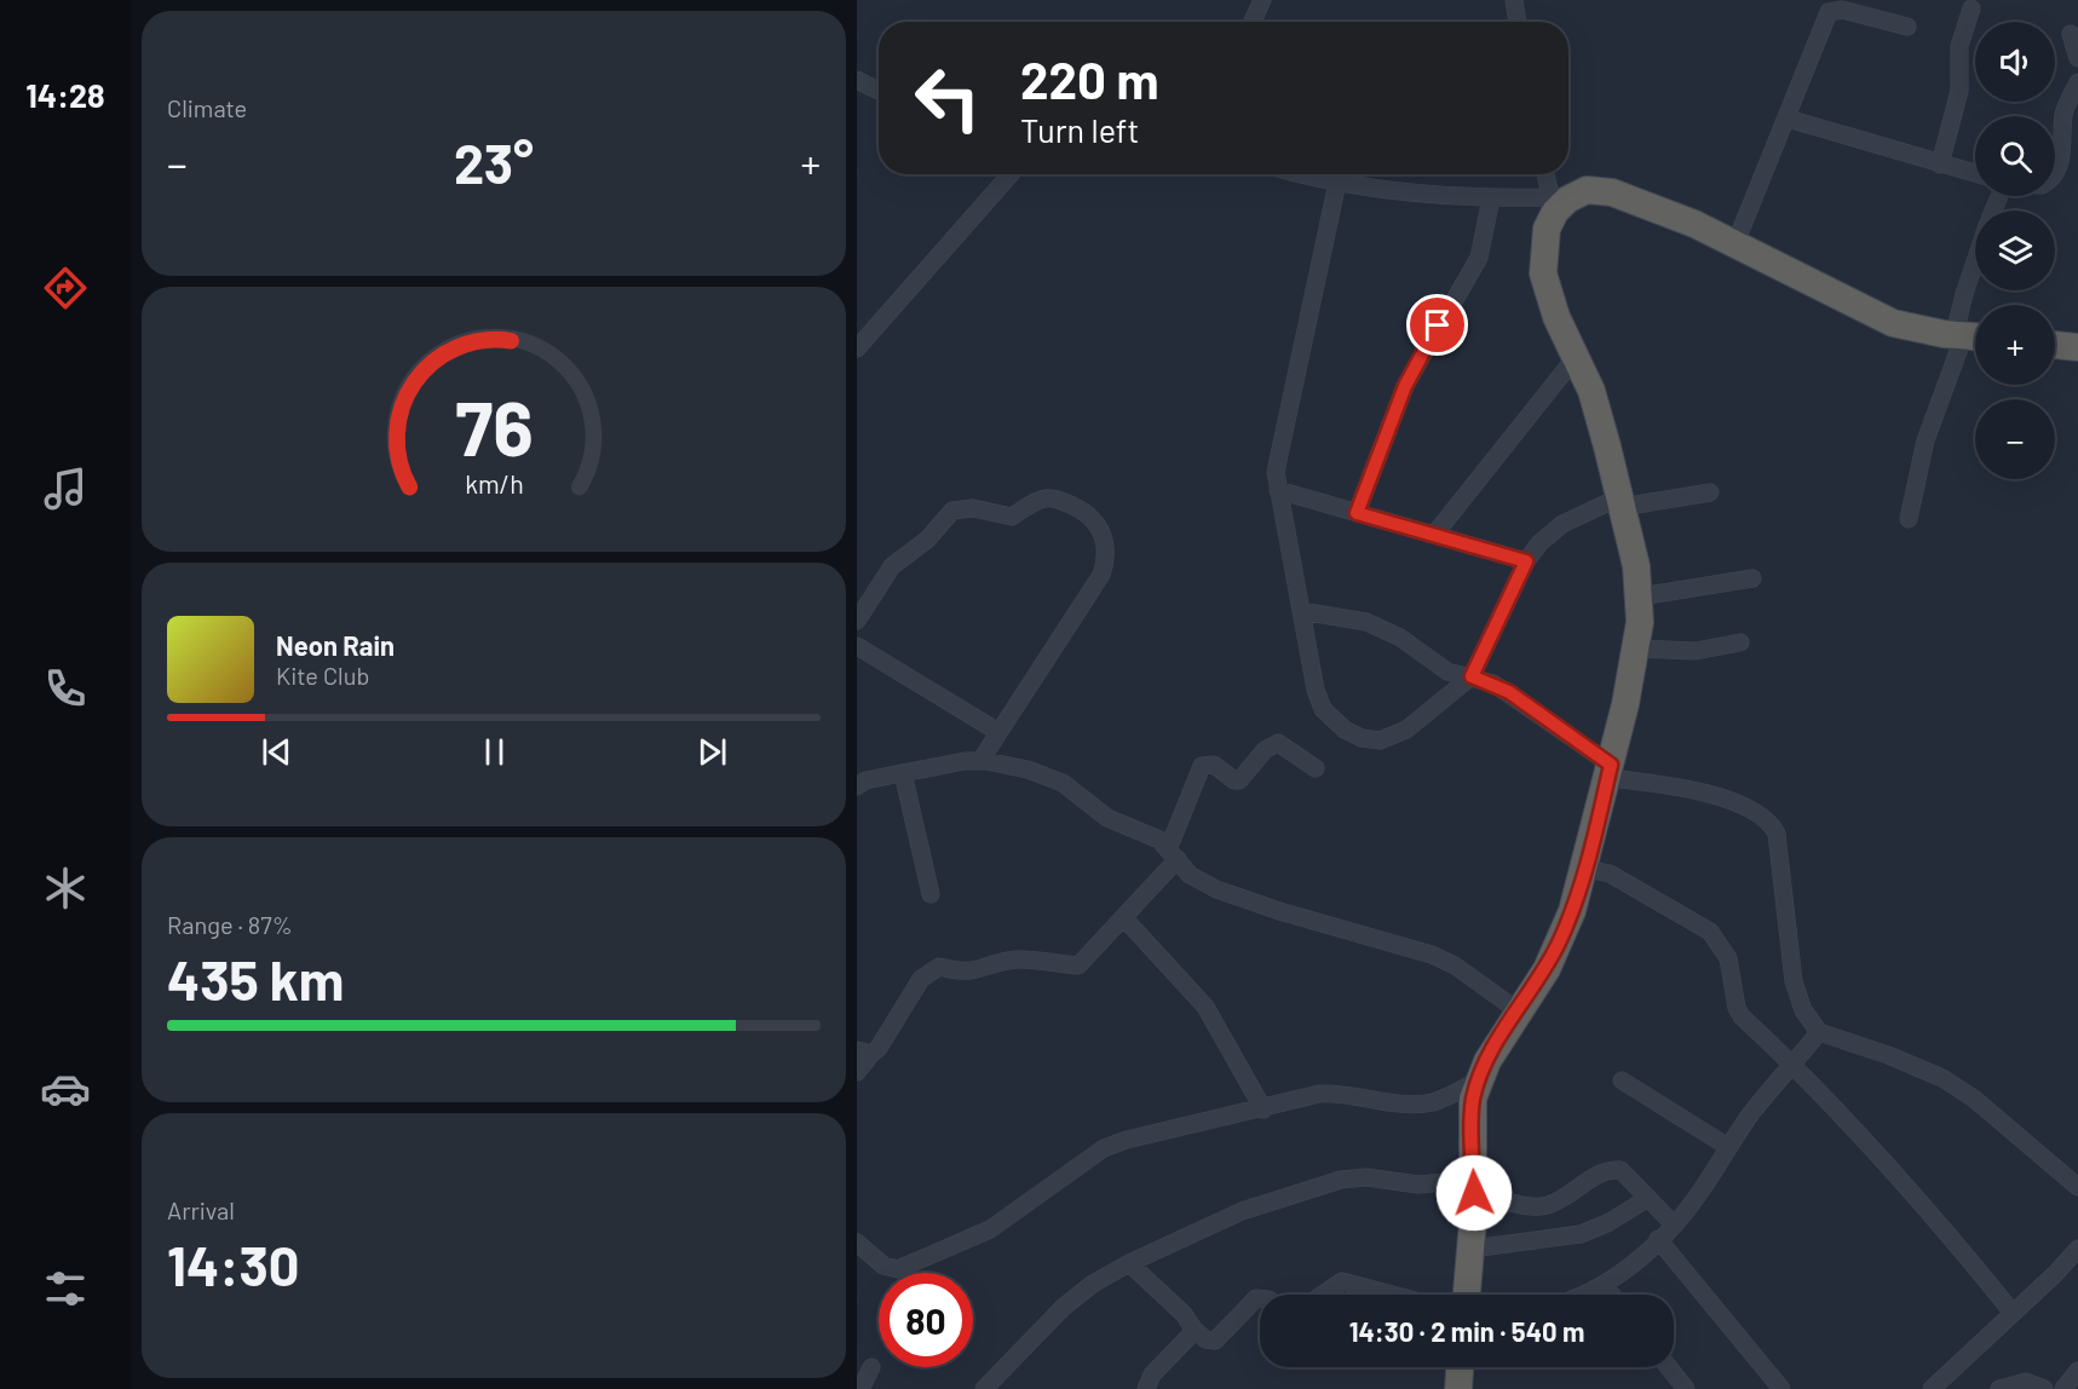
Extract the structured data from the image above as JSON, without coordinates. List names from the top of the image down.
{
  "page": {
    "tabs": "14:28",
    "tile": [
      "Climate",
      ["Range · 87%", "435 km"],
      ["Arrival", "14:30"]
    ],
    "map_buttons": ["+", "−"],
    "turn": ["220 m", "Turn left"],
    "heat": ["−", "23°", "+"],
    "song": ["Neon Rain", "Kite Club"],
    "limit": "80",
    "trip": "14:30 · 2 min · 540 m",
    "gauge": ["76", "km/h"]
  }
}
